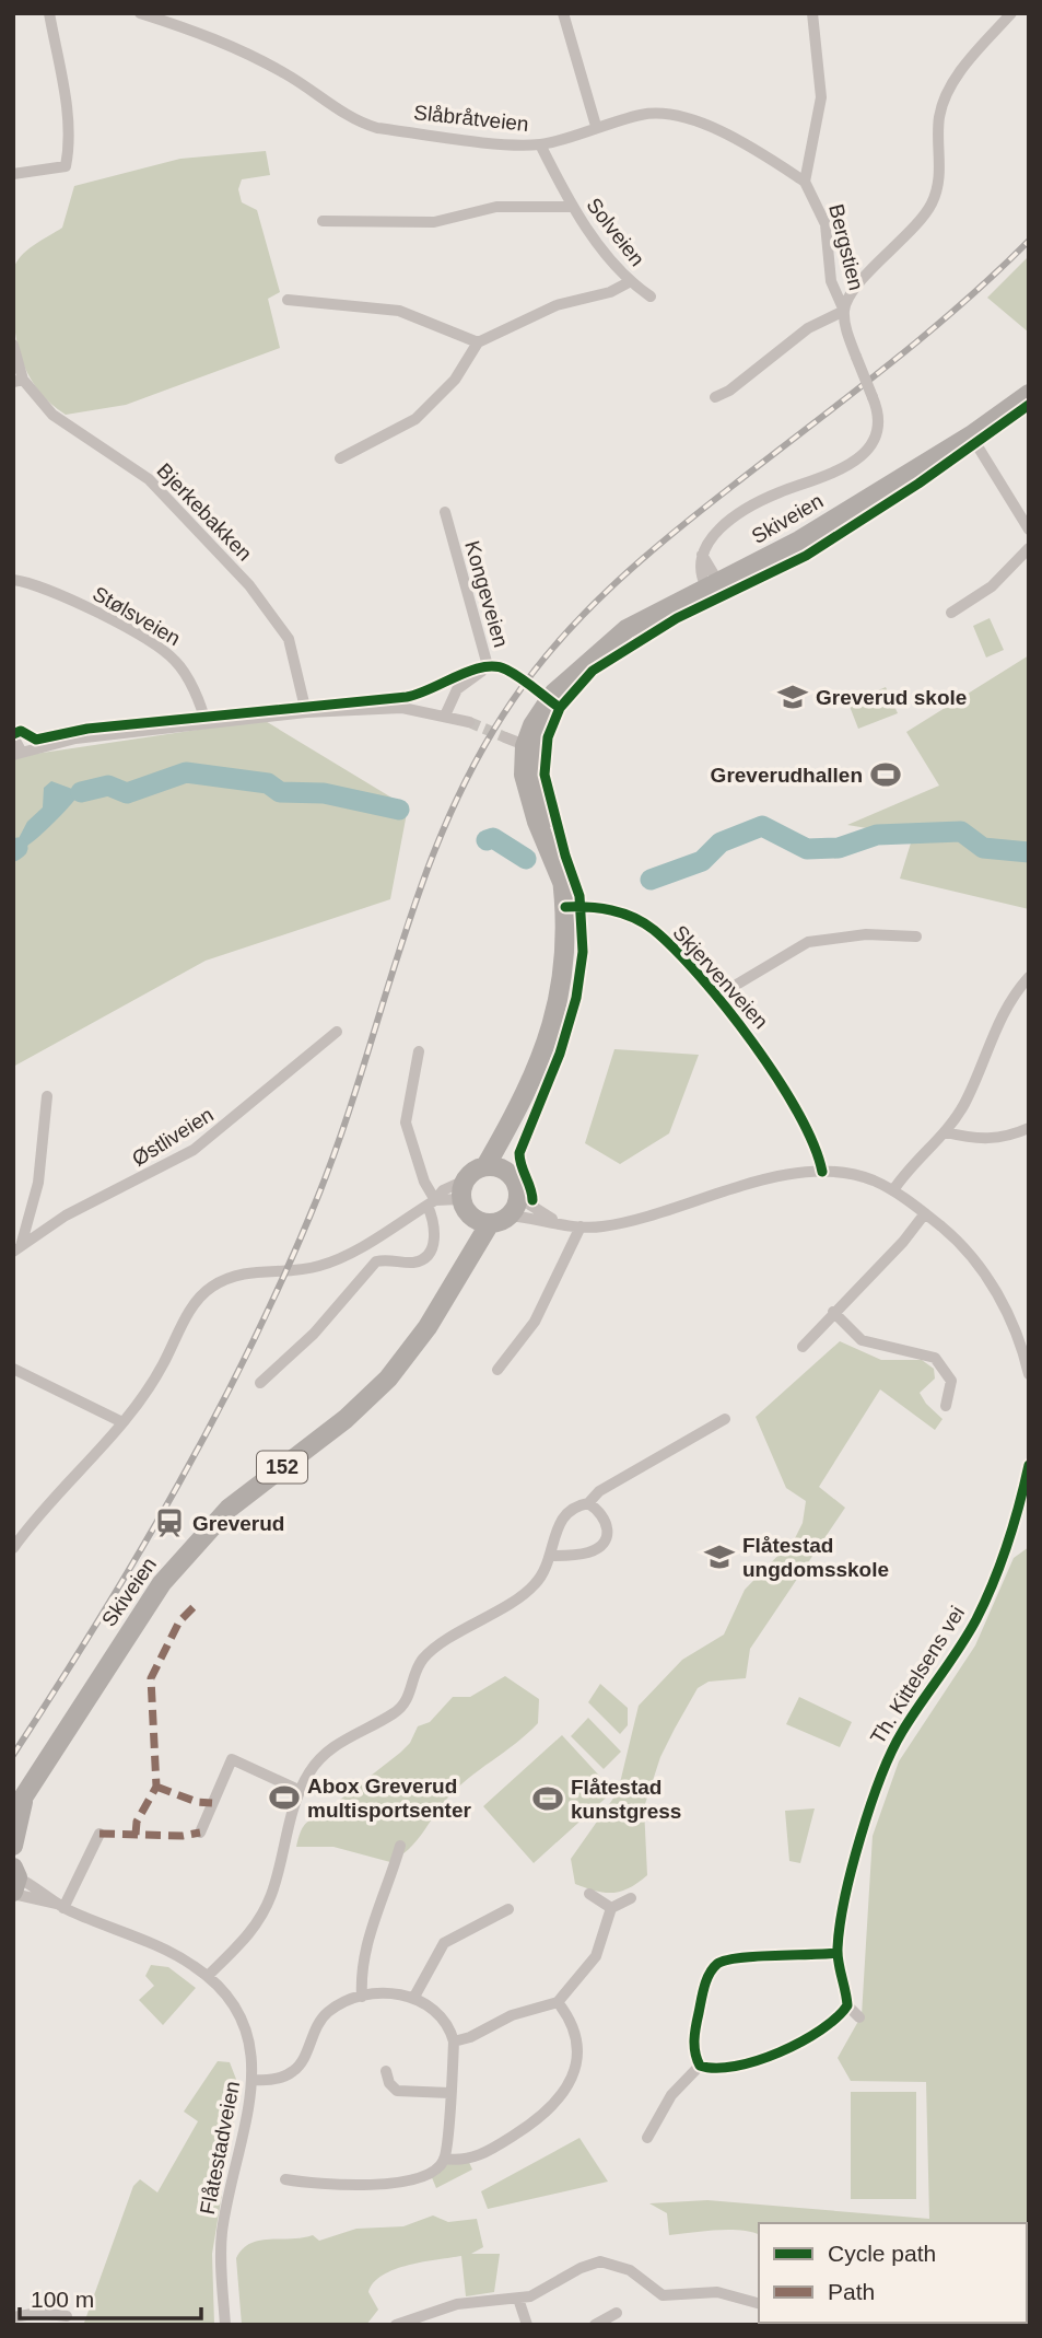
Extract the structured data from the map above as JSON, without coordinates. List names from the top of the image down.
{
  "streets": {
    "main road": ["Skiveien", "152"],
    "street": [
      "Slåbråtveien",
      "Solveien",
      "Bergstien",
      "Bjerkebakken",
      "Kongeveien",
      "Stølsveien",
      "Skjervenveien",
      "Østliveien",
      "Th. Kittelsens vei",
      "Flåtestadveien"
    ]
  },
  "crossings": [
    ["Slåbråtveien", "Solveien"],
    ["Slåbråtveien", "Bergstien"],
    ["Bergstien", "Skiveien"],
    ["Skiveien", "Skjervenveien"],
    ["Skiveien", "152"]
  ],
  "places": {
    "school or university": ["Greverud skole", "Flåtestad ungdomsskole"],
    "sports": ["Greverudhallen", "Abox Greverud multisportsenter", "Flåtestad kunstgress"],
    "station": ["Greverud"]
  },
  "legend": ["Cycle path", "Path"],
  "scale_bar": "100 m"
}
